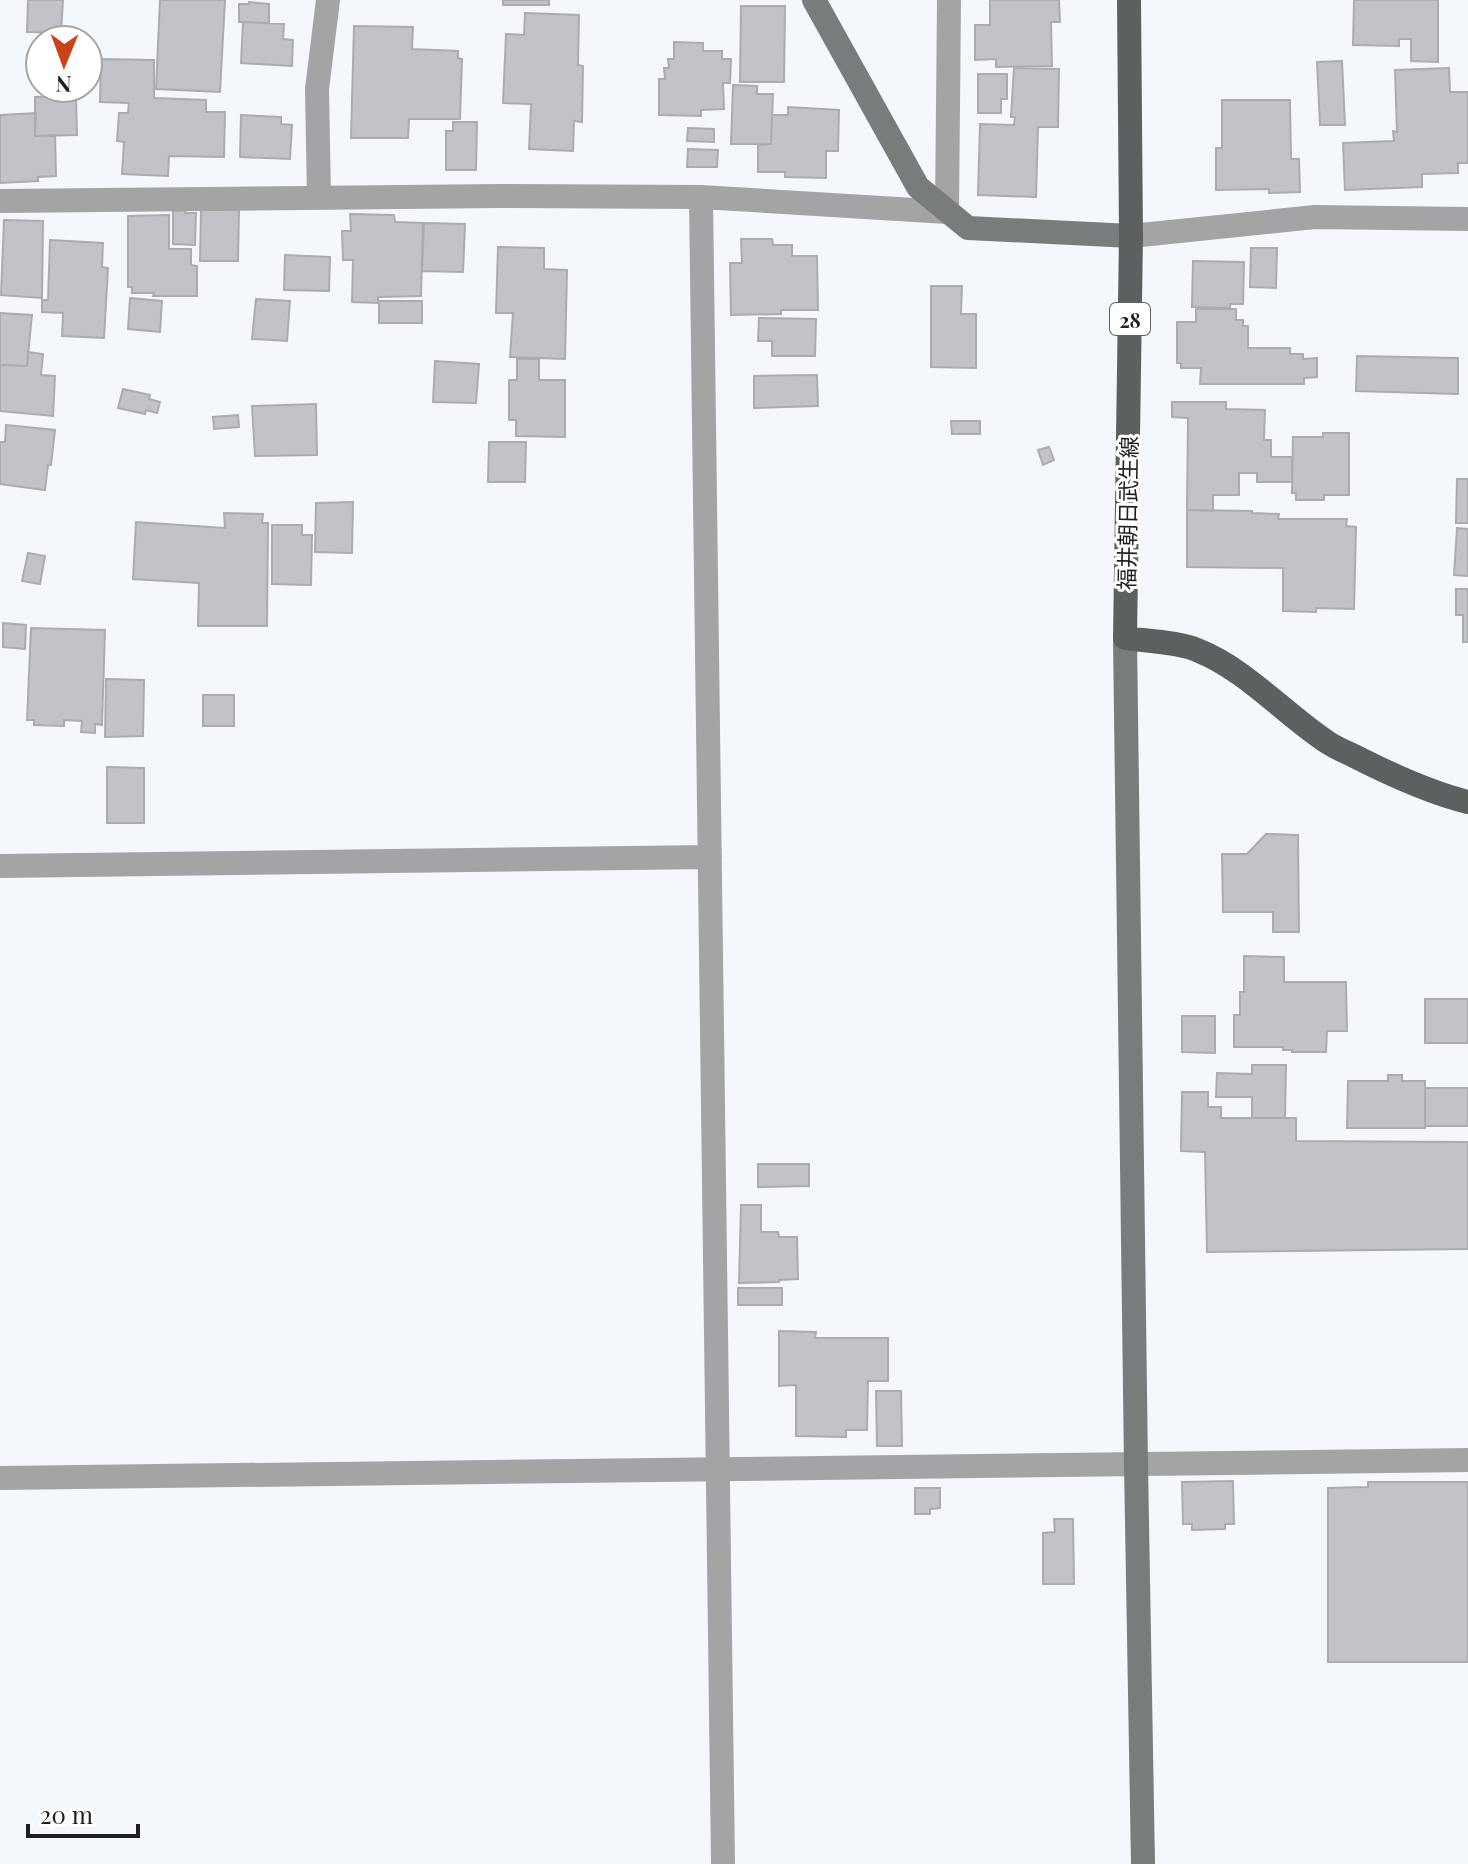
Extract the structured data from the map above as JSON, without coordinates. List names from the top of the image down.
{
  "streets": {
    "main road": ["28", "福井朝日武生線"]
  },
  "scale_bar": "20 m",
  "north": "bottom"
}
